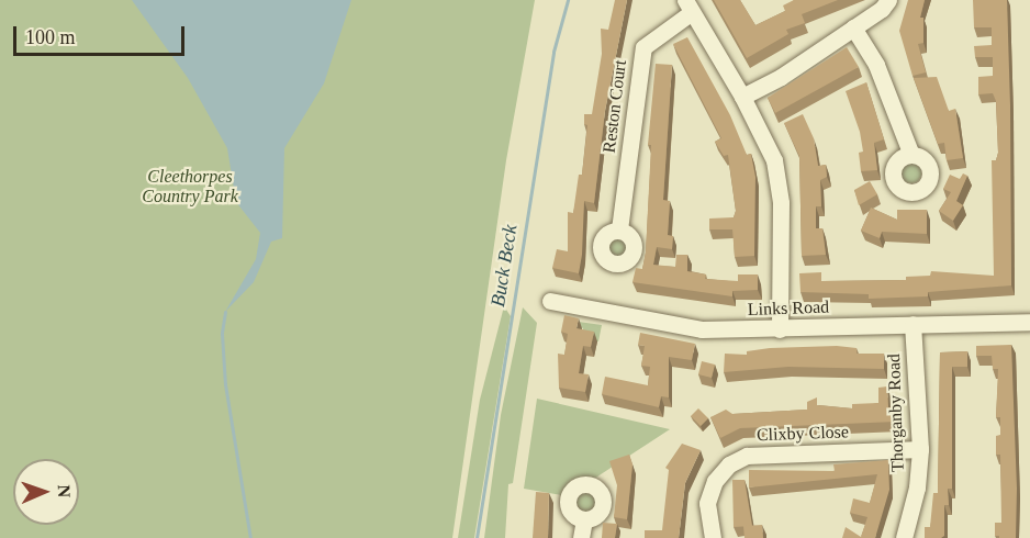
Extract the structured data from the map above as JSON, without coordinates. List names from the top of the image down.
{
  "streets": {
    "street": [
      "Reston Court",
      "Links Road",
      "Thorganby Road",
      "Clixby Close"
    ]
  },
  "crossings": [
    ["Links Road", "Thorganby Road"],
    ["Thorganby Road", "Clixby Close"]
  ],
  "water": ["Buck Beck"],
  "parks": ["Cleethorpes Country Park"],
  "scale_bar": "100 m",
  "north": "right"
}
